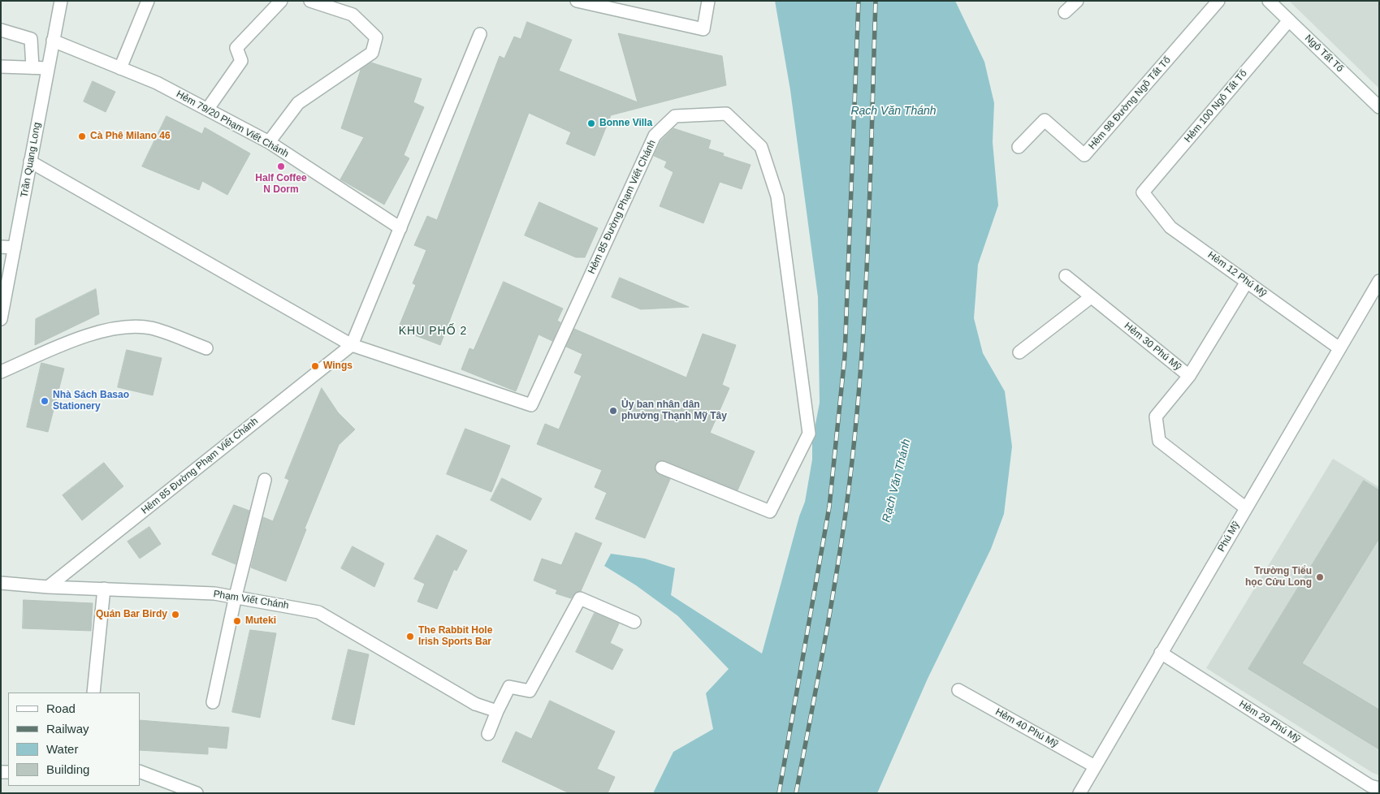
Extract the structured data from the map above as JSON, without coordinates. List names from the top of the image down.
{
  "streets": {
    "street": [
      "Ngô Tất Tố",
      "Hẻm 98 Đường Ngô Tất Tố",
      "Hẻm 100 Ngô Tất Tố",
      "Hẻm 79/20 Phạm Viết Chánh",
      "Trần Quang Long",
      "Hẻm 85 Đường Phạm Viết Chánh",
      "Hẻm 12 Phú Mỹ",
      "Hẻm 30 Phú Mỹ",
      "Phú Mỹ",
      "Phạm Viết Chánh",
      "Hẻm 29 Phú Mỹ",
      "Hẻm 40 Phú Mỹ"
    ]
  },
  "crossings": [
    ["Ngô Tất Tố", "Hẻm 100 Ngô Tất Tố"],
    ["Hẻm 100 Ngô Tất Tố", "Hẻm 12 Phú Mỹ"],
    ["Hẻm 79/20 Phạm Viết Chánh", "Trần Quang Long"],
    ["Hẻm 79/20 Phạm Viết Chánh", "Hẻm 85 Đường Phạm Viết Chánh"],
    ["Hẻm 85 Đường Phạm Viết Chánh", "Phạm Viết Chánh"],
    ["Hẻm 12 Phú Mỹ", "Phú Mỹ"],
    ["Hẻm 30 Phú Mỹ", "Phú Mỹ"],
    ["Phú Mỹ", "Hẻm 29 Phú Mỹ"],
    ["Phú Mỹ", "Hẻm 40 Phú Mỹ"]
  ],
  "districts": ["KHU PHỐ 2"],
  "water": ["Rạch Văn Thánh"],
  "places": [
    "Bonne Villa",
    "Cà Phê Milano 46",
    "Half Coffee N Dorm",
    "Wings",
    "Nhà Sách Basao Stationery",
    "Ủy ban nhân dân phường Thạnh Mỹ Tây",
    "Trường Tiểu học Cửu Long",
    "Quán Bar Birdy",
    "Muteki",
    "The Rabbit Hole Irish Sports Bar"
  ],
  "legend": [
    "Road",
    "Railway",
    "Water",
    "Building"
  ]
}
